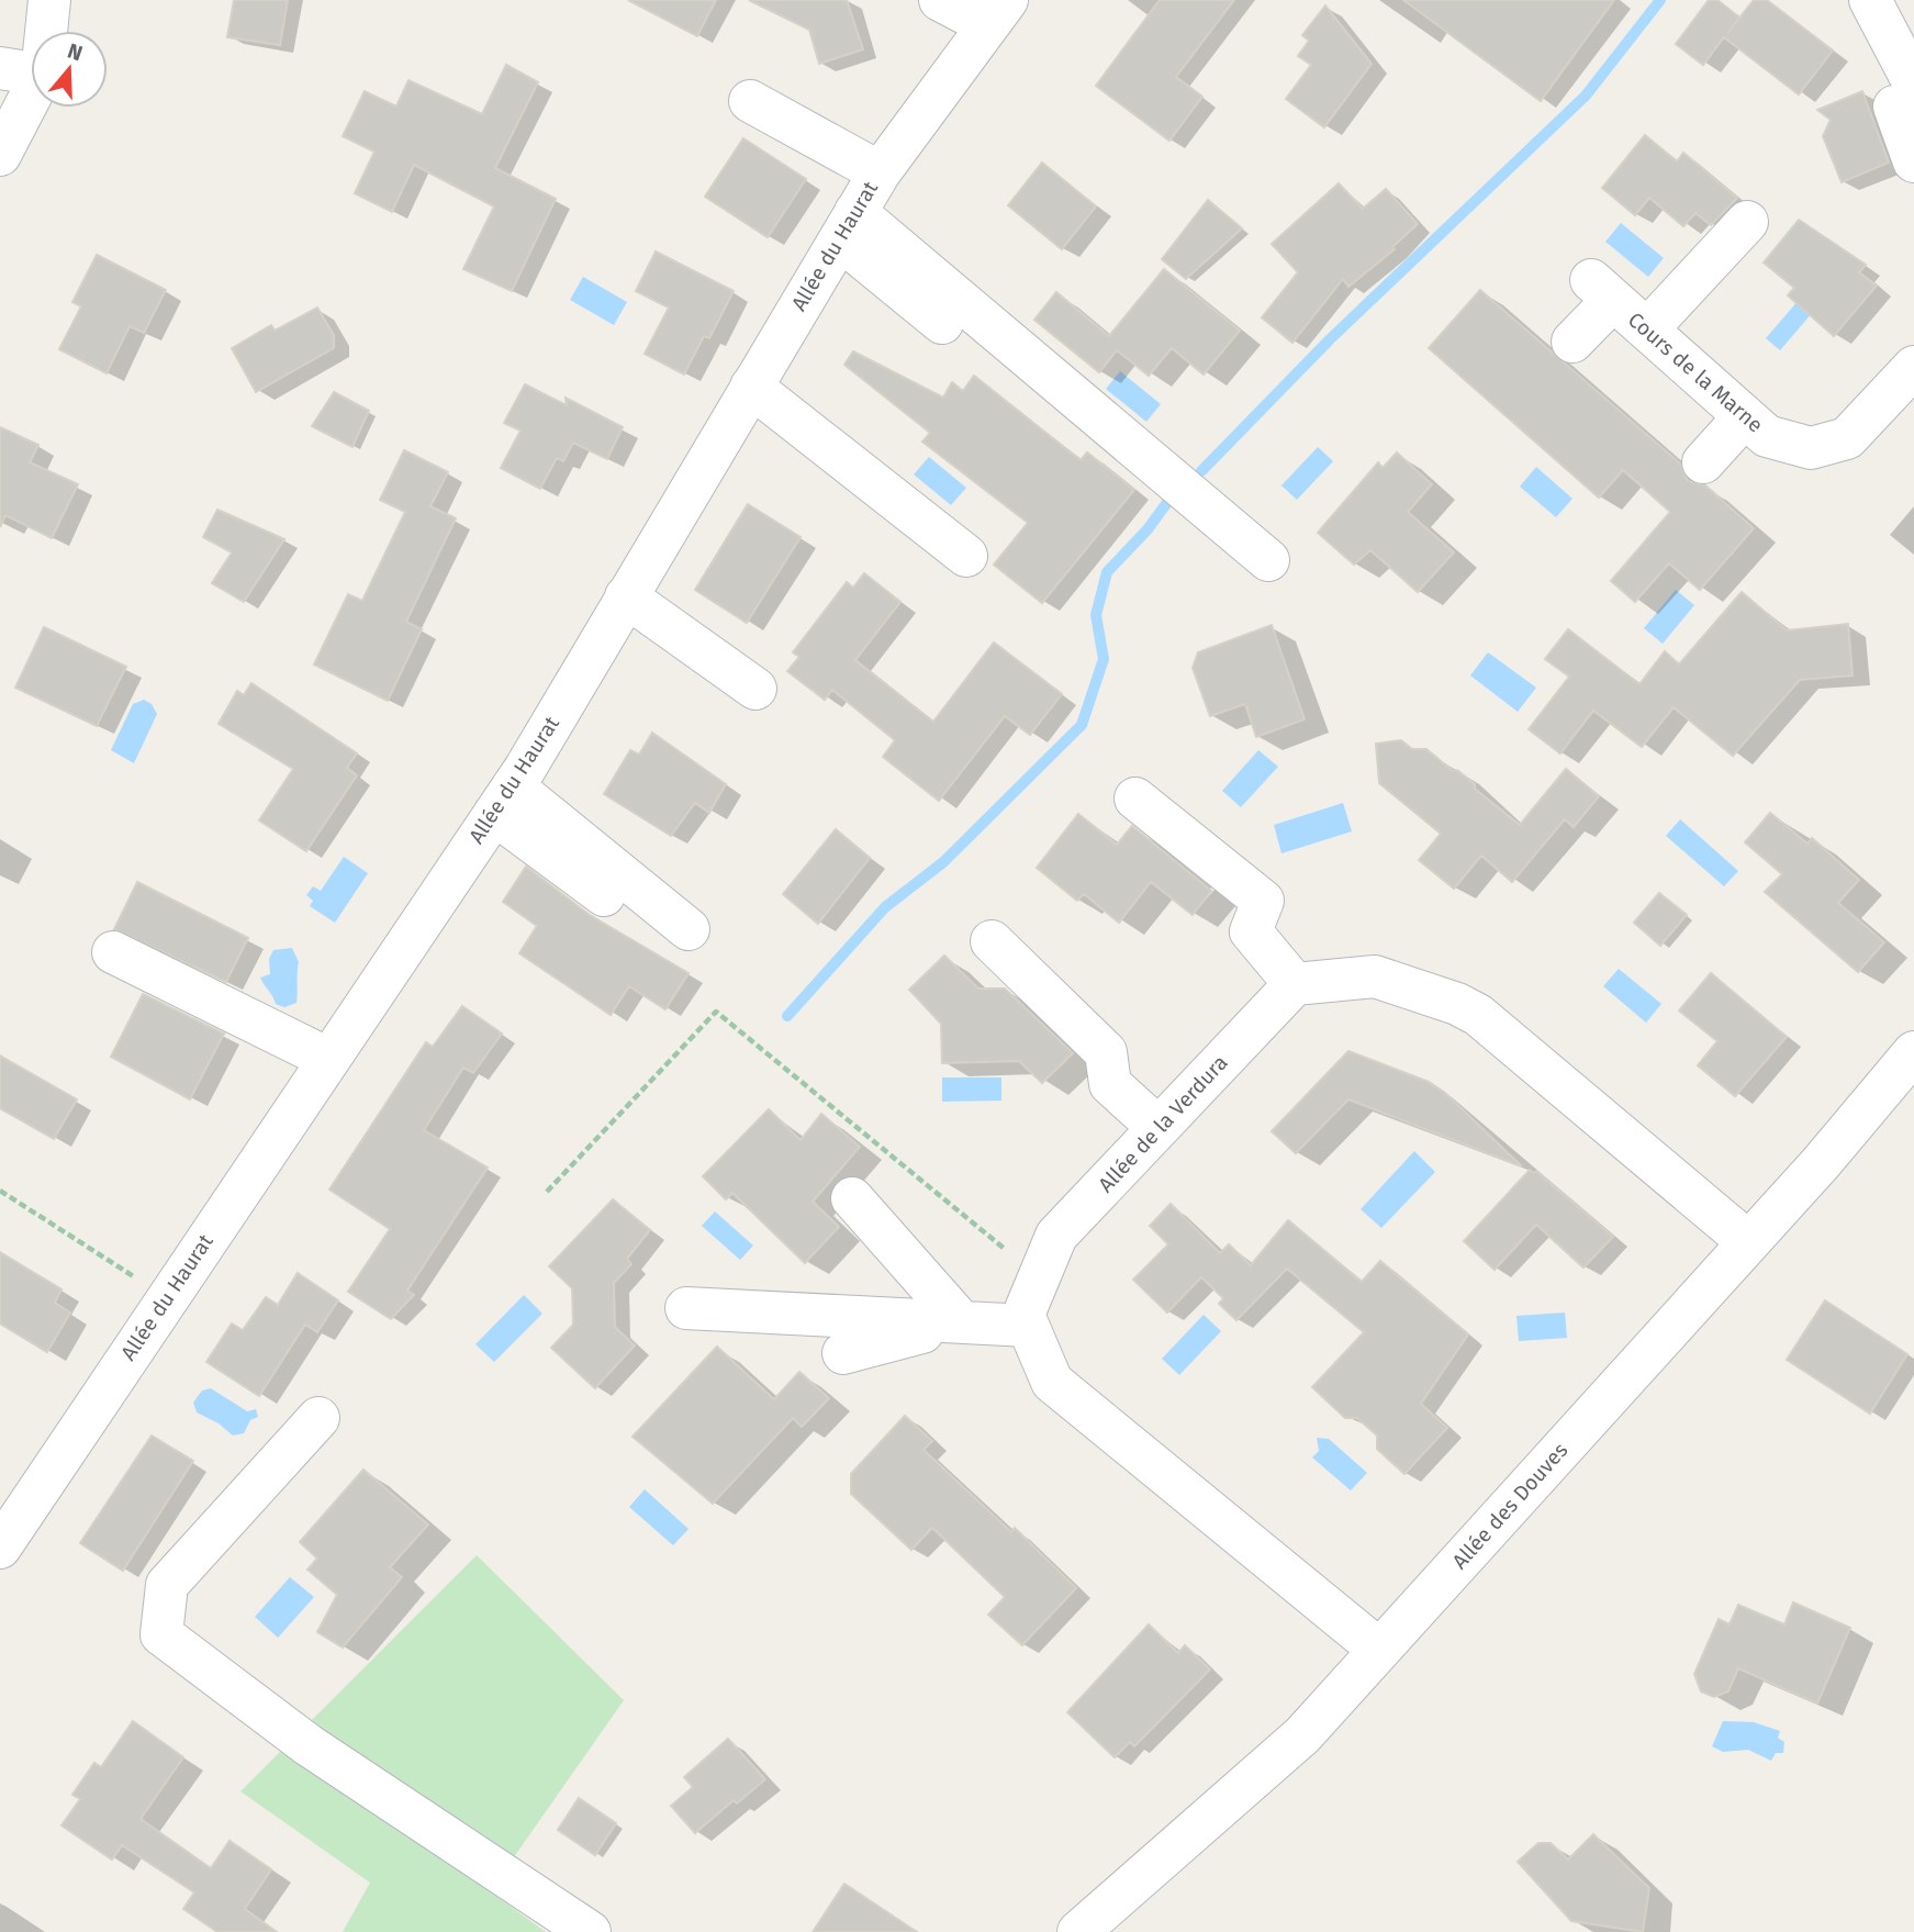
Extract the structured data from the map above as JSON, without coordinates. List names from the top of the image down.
{
  "streets": {
    "street": [
      "Allée du Haurat",
      "Cours de la Marne",
      "Allée de la Verdura",
      "Allée des Douves"
    ]
  },
  "north": "top"
}
